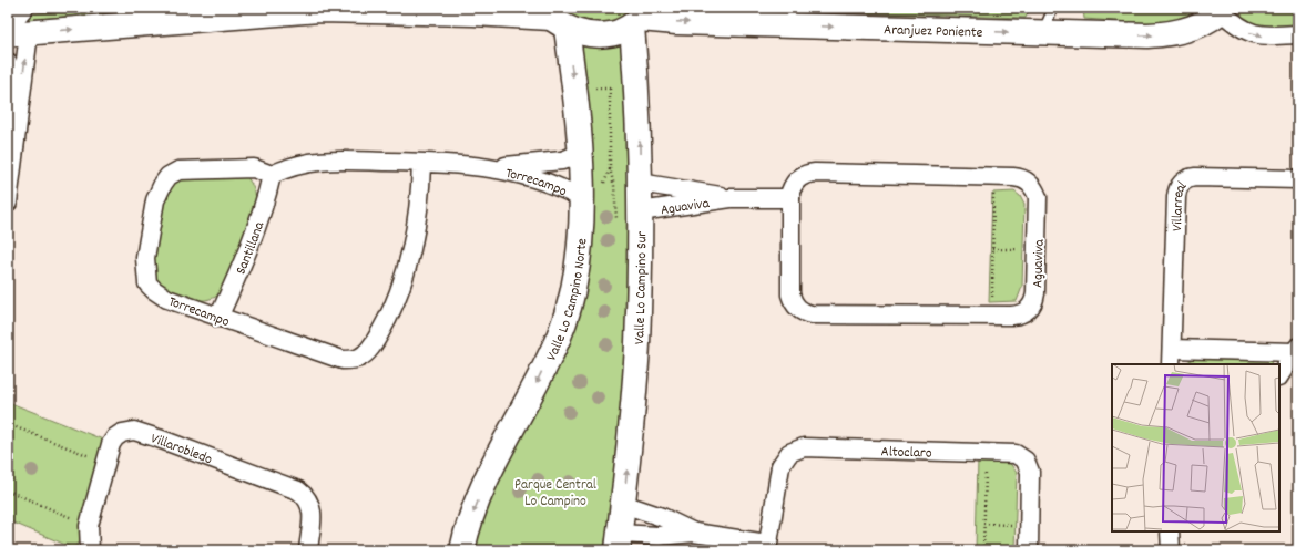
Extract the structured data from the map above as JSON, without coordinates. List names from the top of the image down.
{
  "streets": {
    "street": [
      "Aranjuez Poniente",
      "Torrecampo",
      "Aguaviva",
      "Villarreal",
      "Santillana",
      "Valle Lo Campino Sur",
      "Valle Lo Campino Norte",
      "Villarobledo",
      "Altoclaro"
    ]
  },
  "crossings": [
    ["Aranjuez Poniente", "Valle Lo Campino Sur"],
    ["Torrecampo", "Santillana"],
    ["Torrecampo", "Valle Lo Campino Norte"],
    ["Aguaviva", "Valle Lo Campino Sur"],
    ["Valle Lo Campino Sur", "Altoclaro"]
  ],
  "one_way": ["Aranjuez Poniente", "Valle Lo Campino Sur", "Valle Lo Campino Norte"],
  "parks": ["Parque Central Lo Campino"]
}
